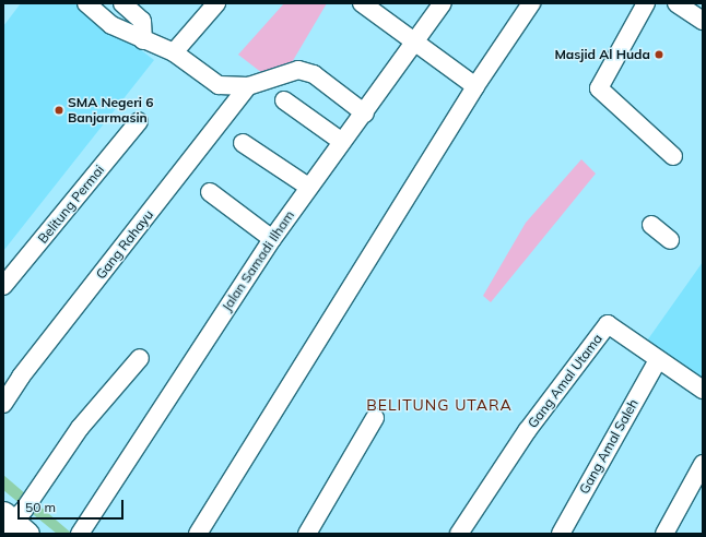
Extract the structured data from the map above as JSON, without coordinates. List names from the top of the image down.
{
  "streets": {
    "street": [
      "Belitung Permai",
      "Gang Rahayu",
      "Jalan Samadi Ilham",
      "Gang Amal Utama",
      "Gang Amal Saleh"
    ]
  },
  "crossings": [
    ["Gang Amal Utama", "Gang Amal Saleh"]
  ],
  "districts": ["BELITUNG UTARA"],
  "places": ["Masjid Al Huda", "SMA Negeri 6 Banjarmasin"],
  "scale_bar": "50 m"
}
